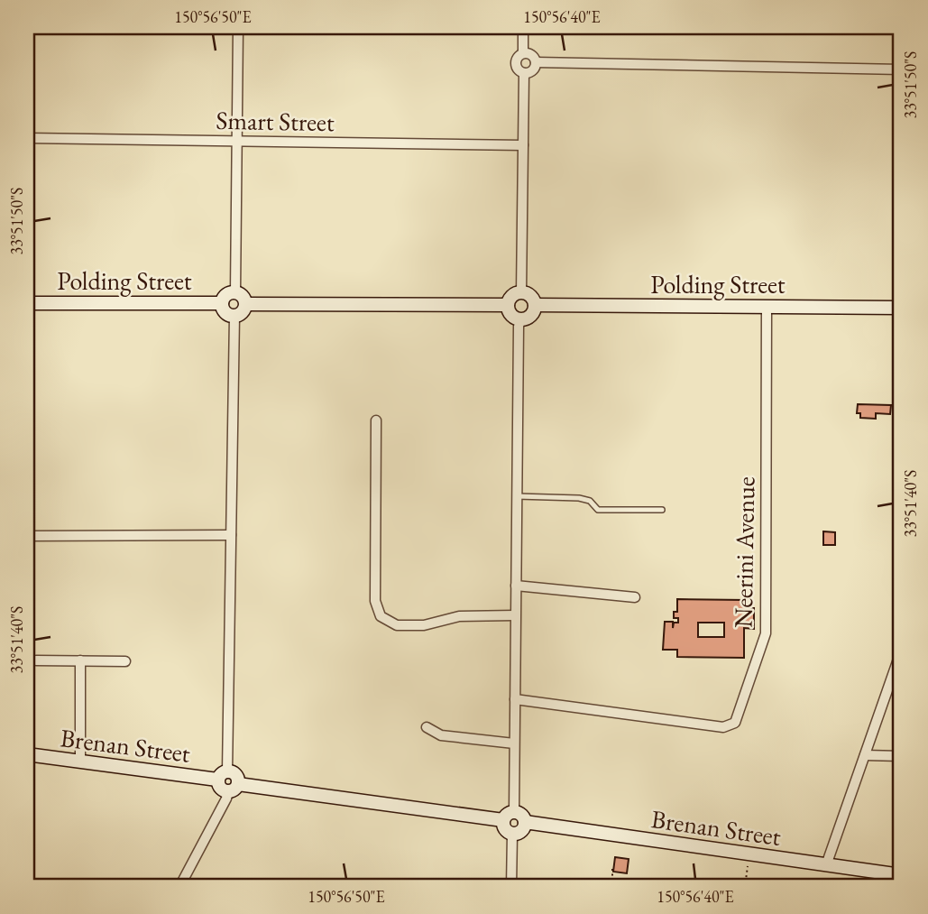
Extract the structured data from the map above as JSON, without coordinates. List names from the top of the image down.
{
  "streets": {
    "main road": ["Polding Street", "Brenan Street"],
    "street": ["Smart Street", "Neerini Avenue"]
  },
  "crossings": [
    ["Polding Street", "Neerini Avenue"]
  ],
  "coordinates": [
    "150°56'50\"E",
    "150°56'40\"E",
    "33°51'50\"S",
    "33°51'40\"S"
  ]
}
